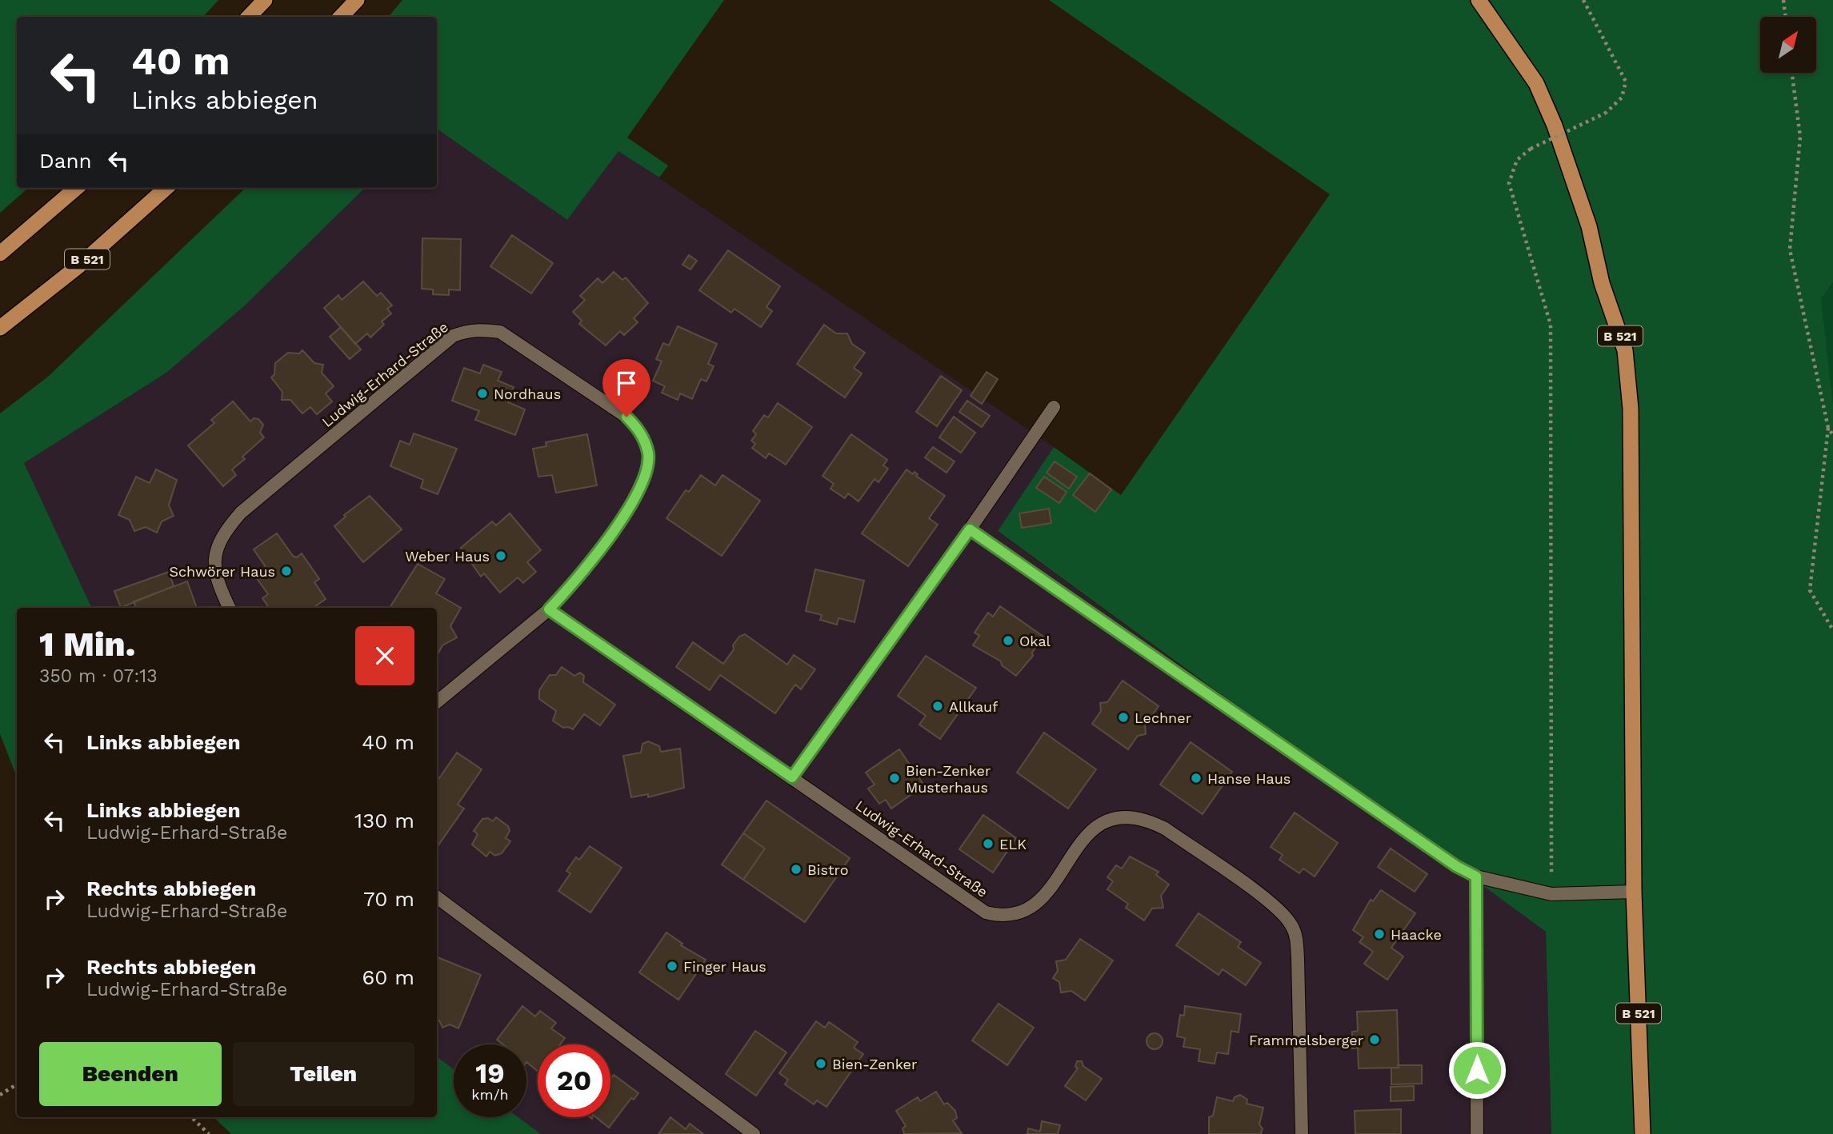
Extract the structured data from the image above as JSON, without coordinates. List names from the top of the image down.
{
  "streets": {
    "main road": ["B 521"],
    "lane": ["Ludwig-Erhard-Straße"]
  },
  "places": [
    "Nordhaus",
    "Weber Haus",
    "Schwörer Haus",
    "Okal",
    "Allkauf",
    "Lechner",
    "Bien-Zenker Musterhaus",
    "Hanse Haus",
    "ELK",
    "Bistro",
    "Haacke",
    "Finger Haus",
    "Frammelsberger",
    "Bien-Zenker"
  ],
  "north": "top right",
  "page": {
    "turn": ["40 m", "Links abbiegen"],
    "then": "Dann",
    "heading": ["1 Min.", "350 m · 07:13"],
    "list": [
      {
        "name": "Links abbiegen",
        "value": "40 m"
      },
      {
        "name": "Links abbiegen",
        "note": "Ludwig-Erhard-Straße",
        "value": "130 m"
      },
      {
        "name": "Rechts abbiegen",
        "note": "Ludwig-Erhard-Straße",
        "value": "70 m"
      },
      {
        "name": "Rechts abbiegen",
        "note": "Ludwig-Erhard-Straße",
        "value": "60 m"
      }
    ],
    "buttons": ["Beenden", "Teilen"],
    "speed": "19 km/h",
    "limit": "20"
  }
}
